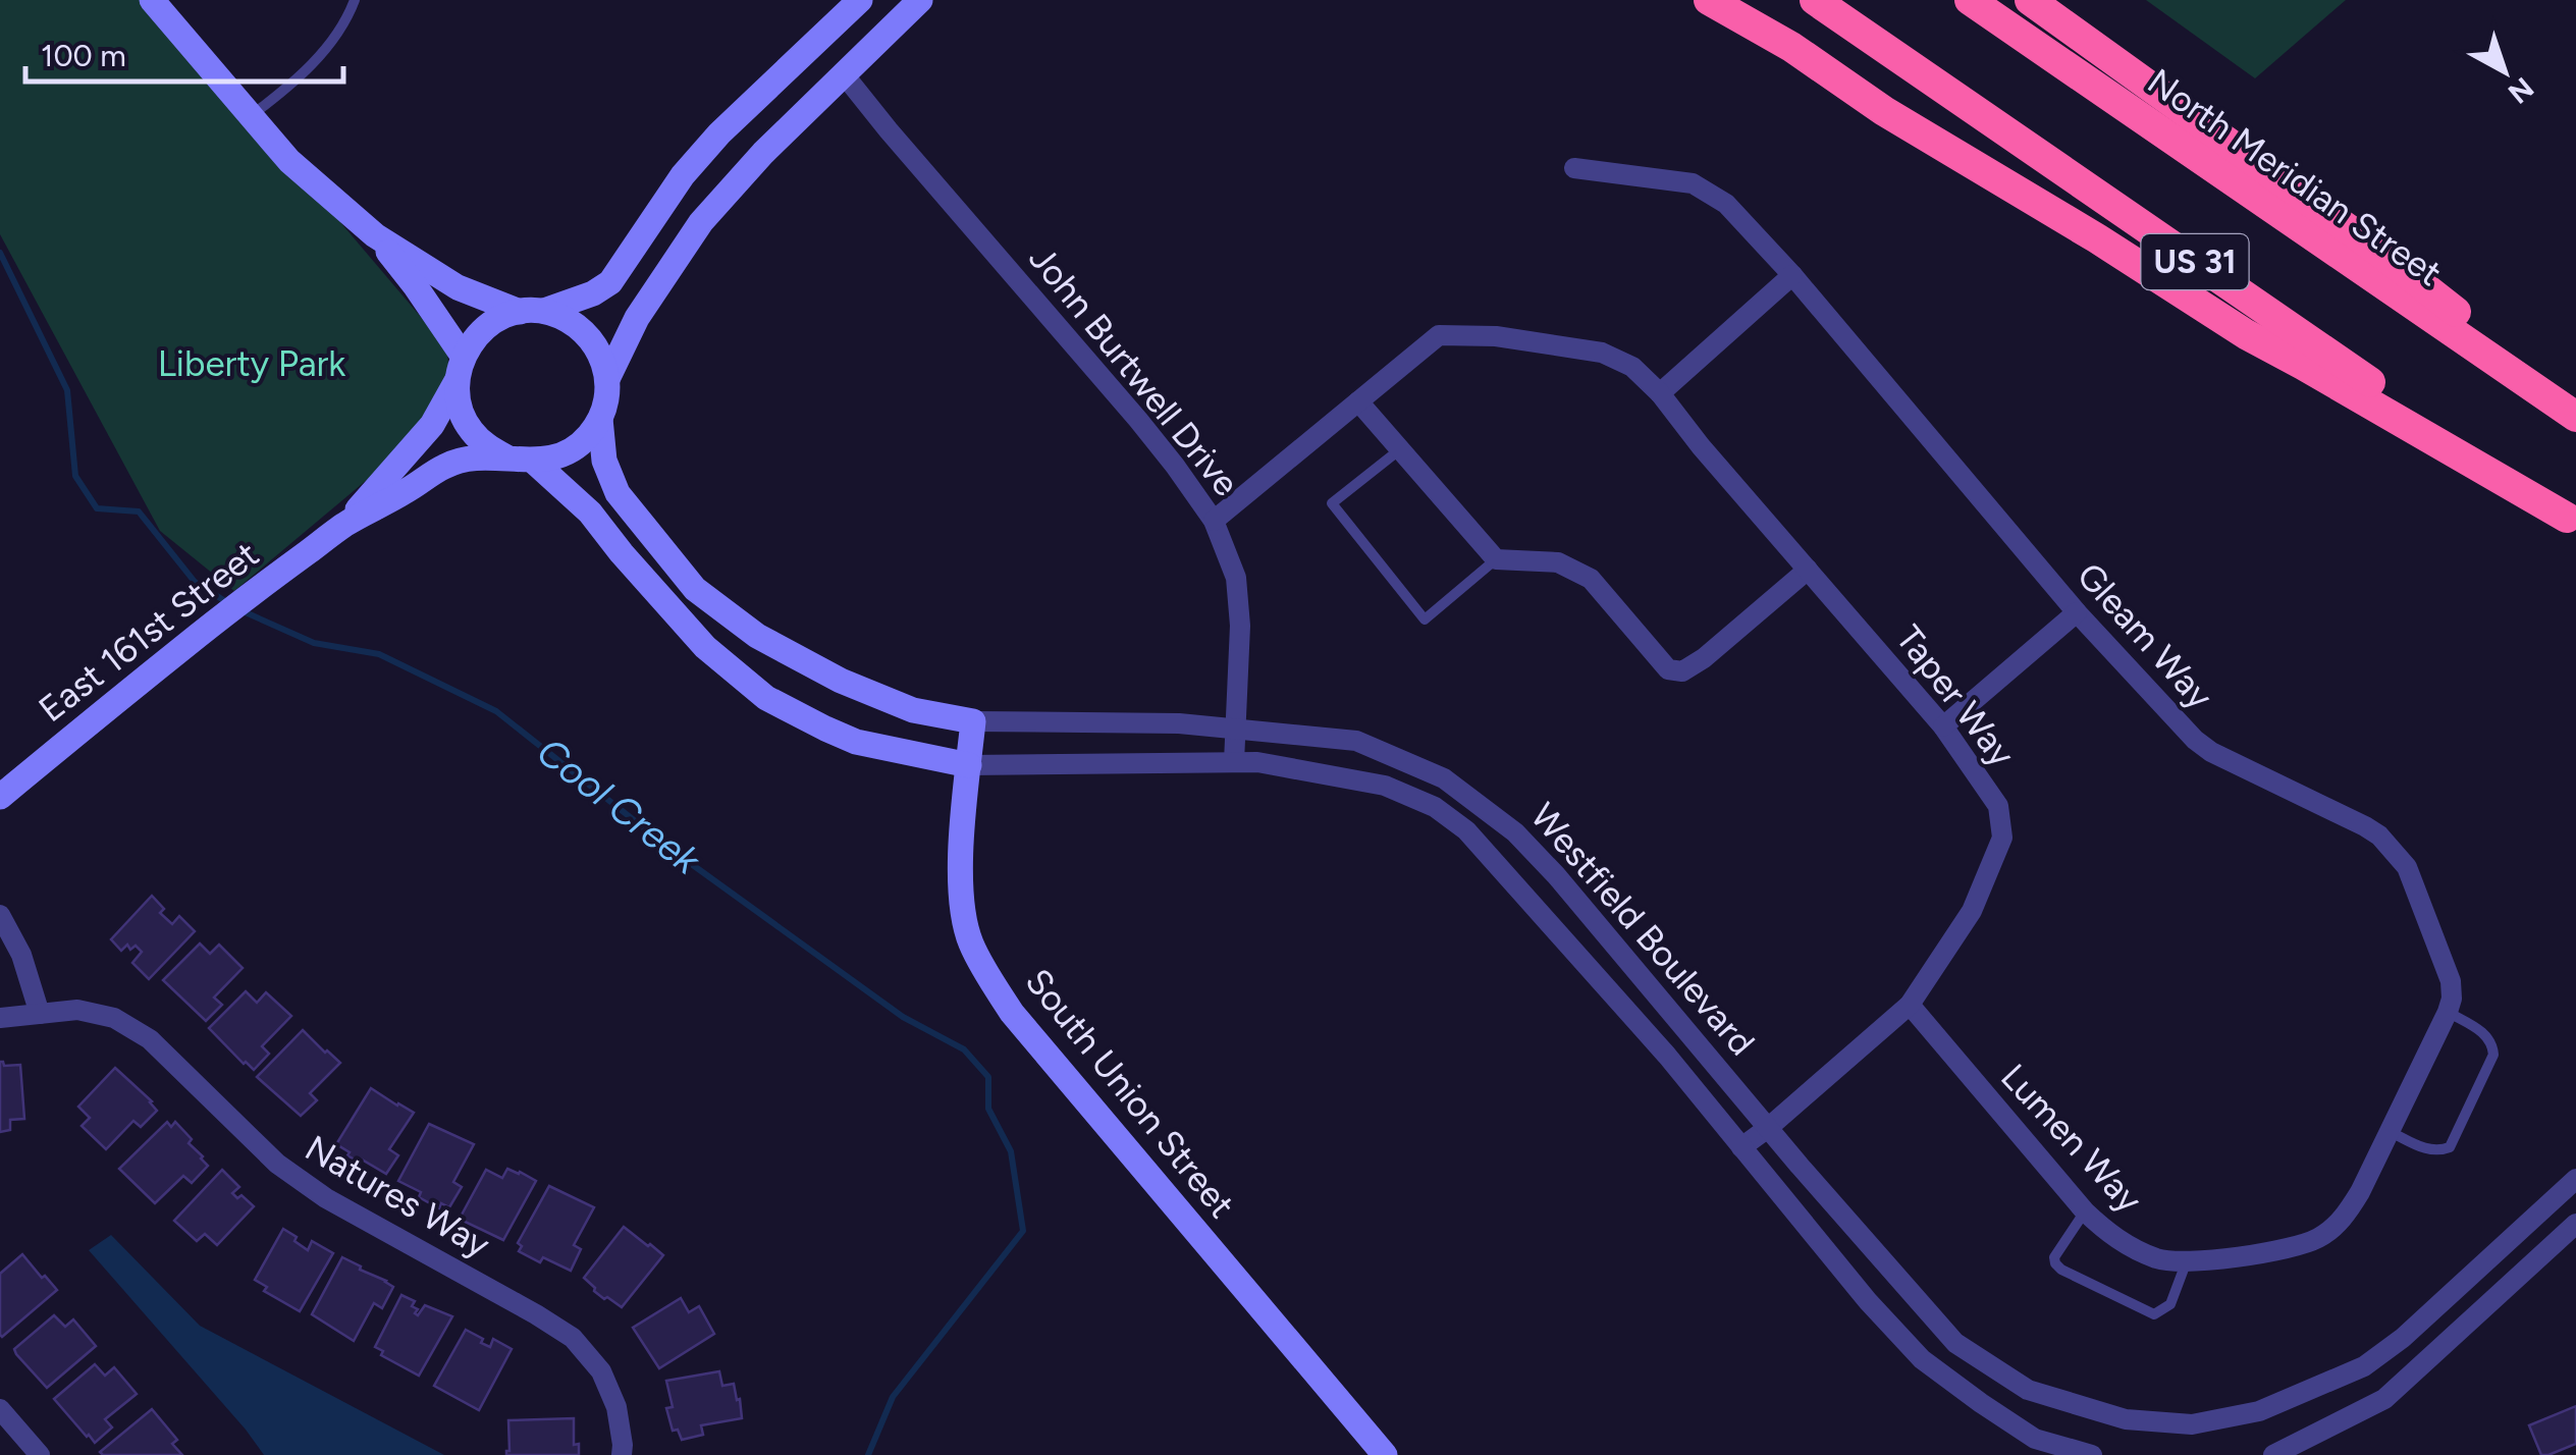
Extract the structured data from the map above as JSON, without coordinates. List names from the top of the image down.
{
  "streets": {
    "highway": ["North Meridian Street", "US 31"],
    "street": [
      "John Burtwell Drive",
      "East 161st Street",
      "Gleam Way",
      "Taper Way",
      "Westfield Boulevard",
      "South Union Street",
      "Lumen Way",
      "Natures Way"
    ]
  },
  "crossings": [
    ["John Burtwell Drive", "Taper Way"],
    ["John Burtwell Drive", "Westfield Boulevard"],
    ["East 161st Street", "Westfield Boulevard"],
    ["Taper Way", "Westfield Boulevard"],
    ["Taper Way", "Lumen Way"],
    ["Westfield Boulevard", "South Union Street"]
  ],
  "water": ["Cool Creek"],
  "parks": ["Liberty Park"],
  "scale_bar": "100 m",
  "north": "bottom right"
}
